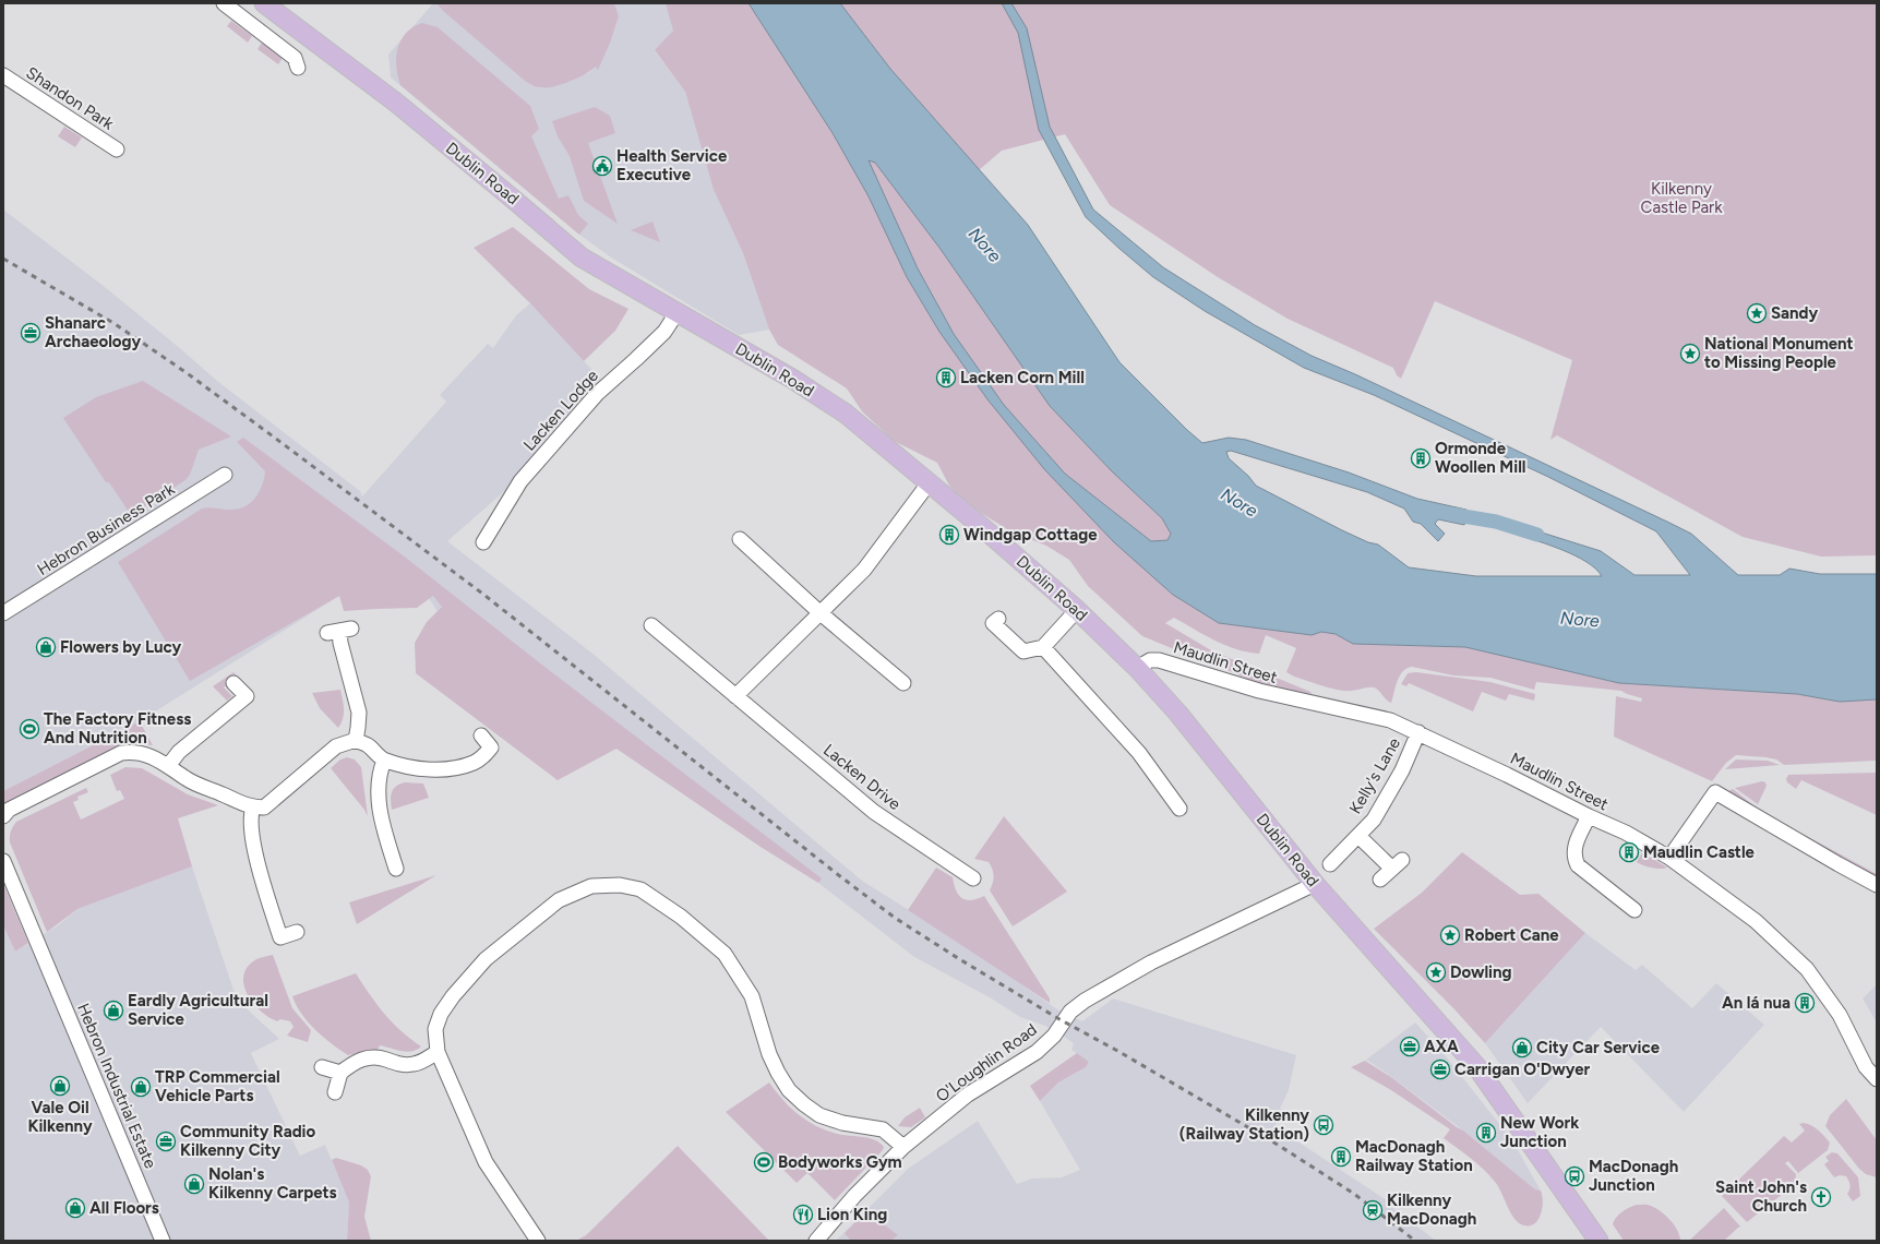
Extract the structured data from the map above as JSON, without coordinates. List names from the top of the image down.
{
  "streets": {
    "main road": ["Dublin Road"],
    "street": [
      "Shandon Park",
      "Lacken Lodge",
      "Hebron Business Park",
      "Maudlin Street",
      "Kelly's Lane",
      "Lacken Drive",
      "O'Loughlin Road",
      "Hebron Industrial Estate"
    ]
  },
  "crossings": [
    ["Dublin Road", "Lacken Lodge"],
    ["Dublin Road", "Maudlin Street"],
    ["Dublin Road", "O'Loughlin Road"],
    ["Maudlin Street", "Kelly's Lane"]
  ],
  "water": ["Nore"],
  "parks": ["Kilkenny Castle Park"],
  "places": {
    "public building": ["Health Service Executive"],
    "place": [
      "Sandy",
      "National Monument to Missing People",
      "Robert Cane",
      "Dowling"
    ],
    "office": [
      "Shanarc Archaeology",
      "AXA",
      "Carrigan O'Dwyer",
      "Community Radio Kilkenny City"
    ],
    "building": [
      "Lacken Corn Mill",
      "Ormonde Woollen Mill",
      "Windgap Cottage",
      "Maudlin Castle",
      "An lá nua",
      "New Work Junction",
      "MacDonagh Railway Station"
    ],
    "shop": [
      "Flowers by Lucy",
      "Eardly Agricultural Service",
      "City Car Service",
      "Vale Oil Kilkenny",
      "TRP Commercial Vehicle Parts",
      "Nolan's Kilkenny Carpets",
      "All Floors"
    ],
    "sports": ["The Factory Fitness And Nutrition", "Bodyworks Gym"],
    "bus stop": ["Kilkenny (Railway Station)", "MacDonagh Junction"],
    "church": ["Saint John's Church"],
    "station": ["Kilkenny MacDonagh"],
    "restaurant": ["Lion King"]
  }
}
